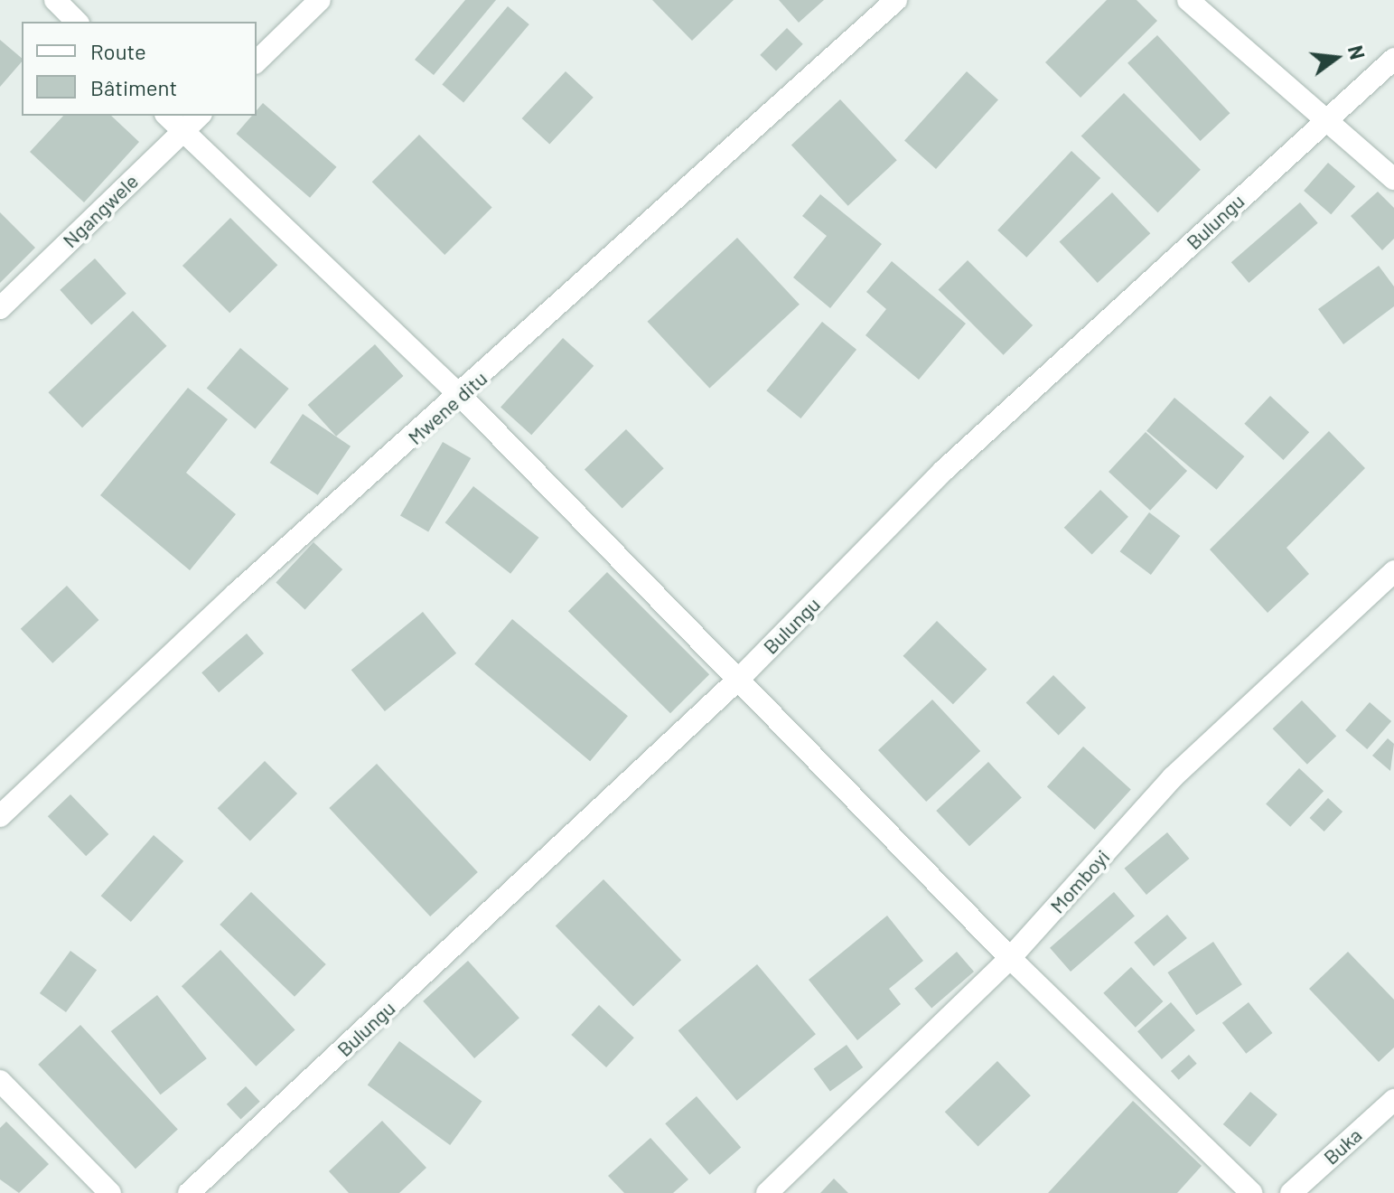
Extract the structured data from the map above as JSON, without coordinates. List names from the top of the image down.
{
  "streets": {
    "street": [
      "Ngangwele",
      "Bulungu",
      "Mwene ditu",
      "Momboyi",
      "Buka"
    ]
  },
  "legend": ["Route", "Bâtiment"],
  "north": "right"
}
